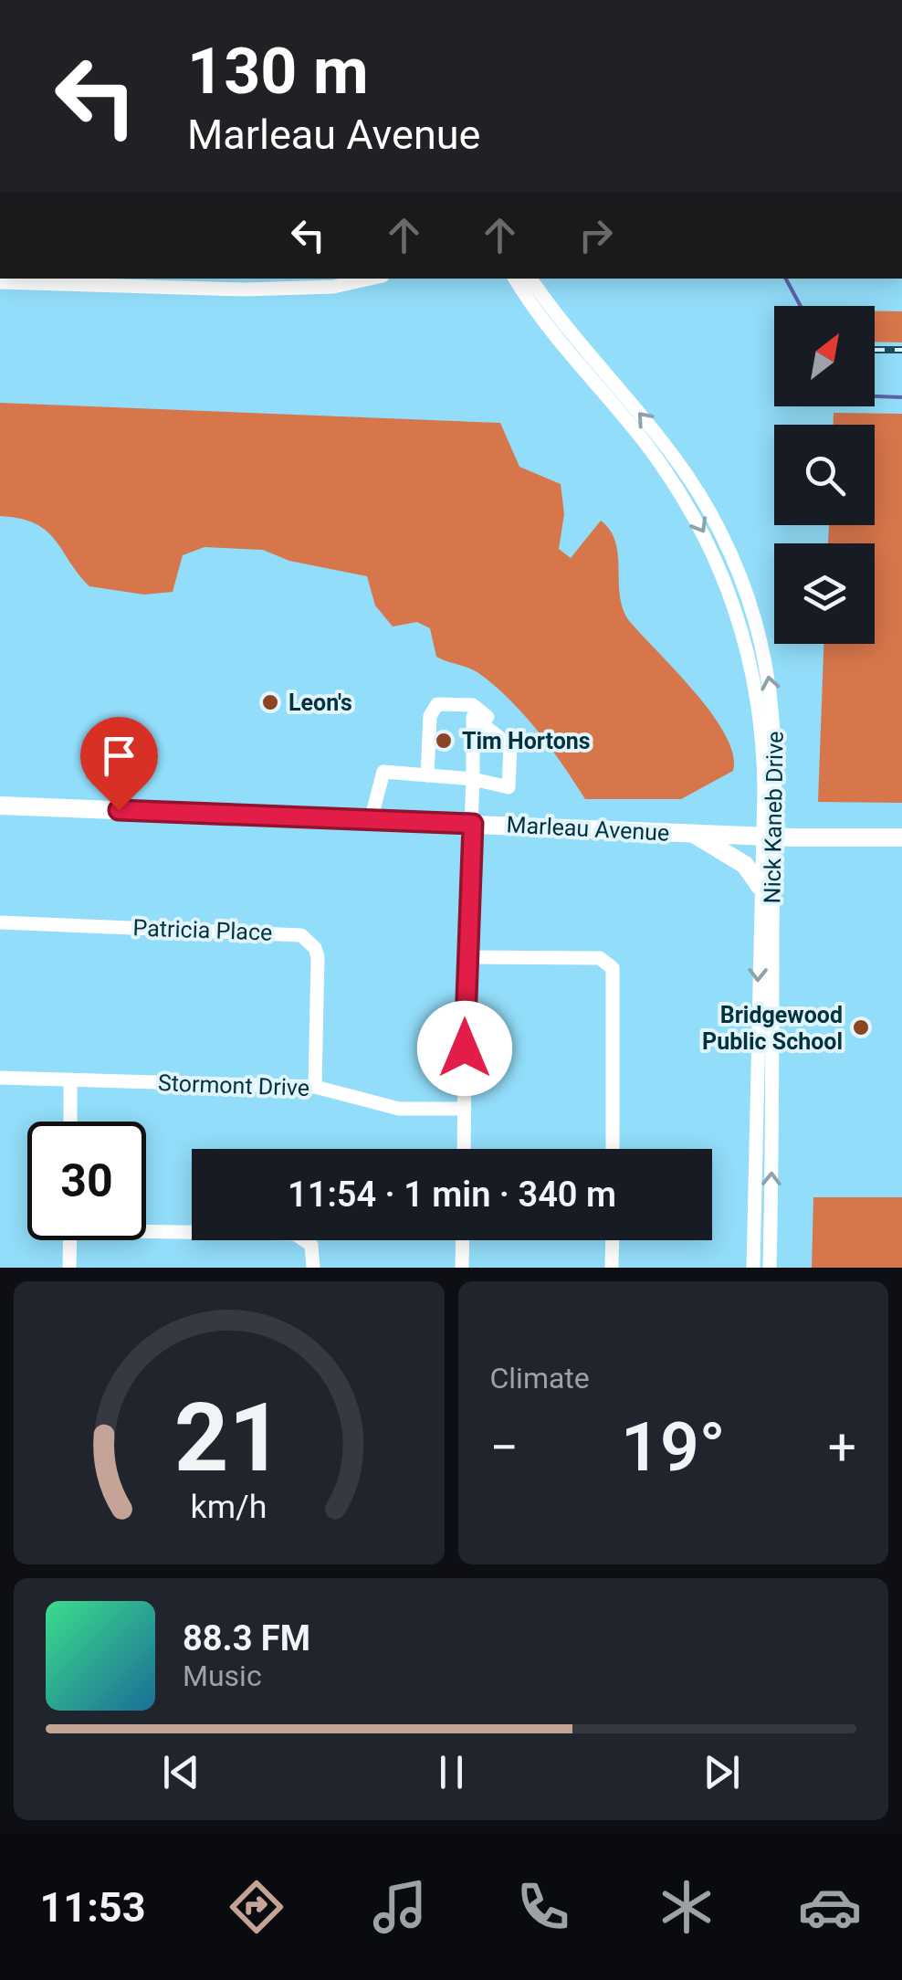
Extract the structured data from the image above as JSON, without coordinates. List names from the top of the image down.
{
  "streets": {
    "main road": ["Marleau Avenue"],
    "street": ["Nick Kaneb Drive", "Patricia Place", "Stormont Drive"]
  },
  "crossings": [
    ["Nick Kaneb Drive", "Marleau Avenue"],
    ["Patricia Place", "Stormont Drive"]
  ],
  "places": ["Leon's", "Tim Hortons", "Bridgewood Public School"],
  "north": "top right",
  "page": {
    "turn": ["130 m", "Marleau Avenue"],
    "limit": "30",
    "trip": "11:54 · 1 min · 340 m",
    "tile": "Climate",
    "heat": ["−", "19°", "+"],
    "song": ["88.3 FM", "Music"],
    "tabs": "11:53",
    "gauge": ["21", "km/h"]
  }
}
